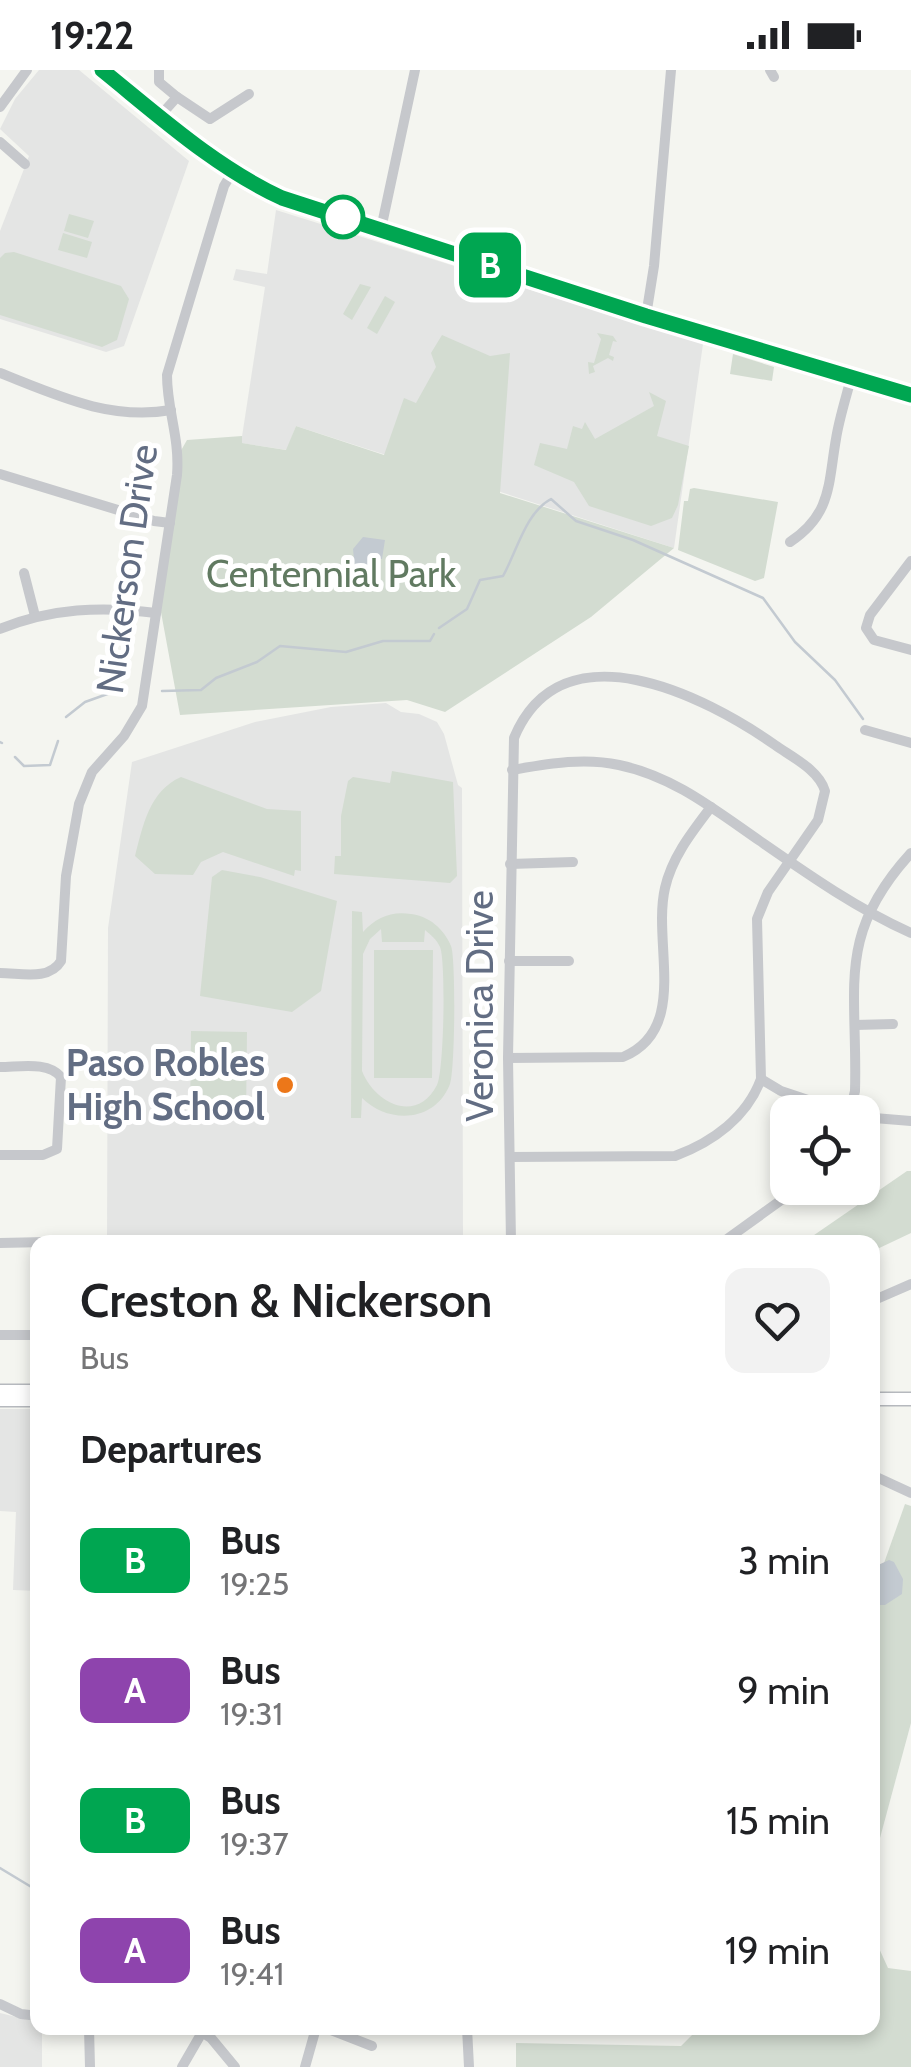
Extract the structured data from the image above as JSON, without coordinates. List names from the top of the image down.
{
  "streets": {
    "street": ["Nickerson Drive", "Veronica Drive"]
  },
  "parks": ["Centennial Park"],
  "places": ["Paso Robles High School"],
  "lines": ["bus line B"],
  "page": {
    "status": "19:22",
    "on_map": "B",
    "heading": [
      ["Creston & Nickerson", "Bus"],
      "Departures"
    ],
    "list": [
      {
        "mark": "B",
        "name": "Bus",
        "note": "19:25",
        "value": "3 min"
      },
      {
        "mark": "A",
        "name": "Bus",
        "note": "19:31",
        "value": "9 min"
      },
      {
        "mark": "B",
        "name": "Bus",
        "note": "19:37",
        "value": "15 min"
      },
      {
        "mark": "A",
        "name": "Bus",
        "note": "19:41",
        "value": "19 min"
      }
    ]
  }
}
